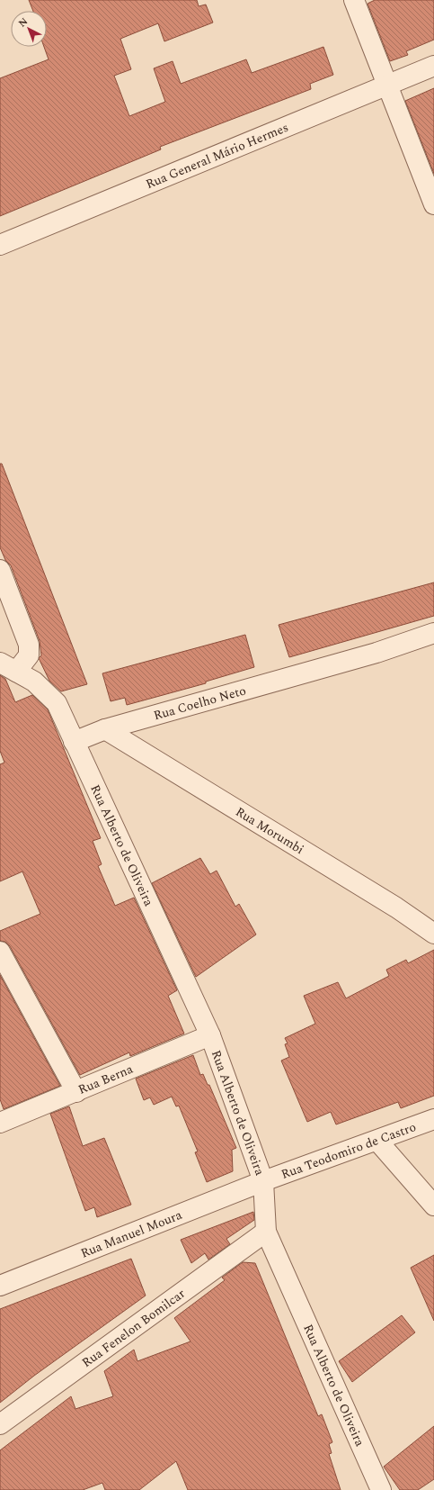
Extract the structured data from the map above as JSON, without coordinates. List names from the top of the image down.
{
  "streets": {
    "street": [
      "Rua General Mário Hermes",
      "Rua Coelho Neto",
      "Rua Morumbi",
      "Rua Alberto de Oliveira",
      "Rua Berna",
      "Rua Teodomiro de Castro",
      "Rua Manuel Moura",
      "Rua Fenelon Bomilcar"
    ]
  },
  "crossings": [
    ["Rua Coelho Neto", "Rua Morumbi"],
    ["Rua Coelho Neto", "Rua Alberto de Oliveira"],
    ["Rua Alberto de Oliveira", "Rua Berna"],
    ["Rua Alberto de Oliveira", "Rua Teodomiro de Castro"],
    ["Rua Alberto de Oliveira", "Rua Manuel Moura"],
    ["Rua Alberto de Oliveira", "Rua Fenelon Bomilcar"],
    ["Rua Teodomiro de Castro", "Rua Manuel Moura"]
  ],
  "north": "top left"
}
